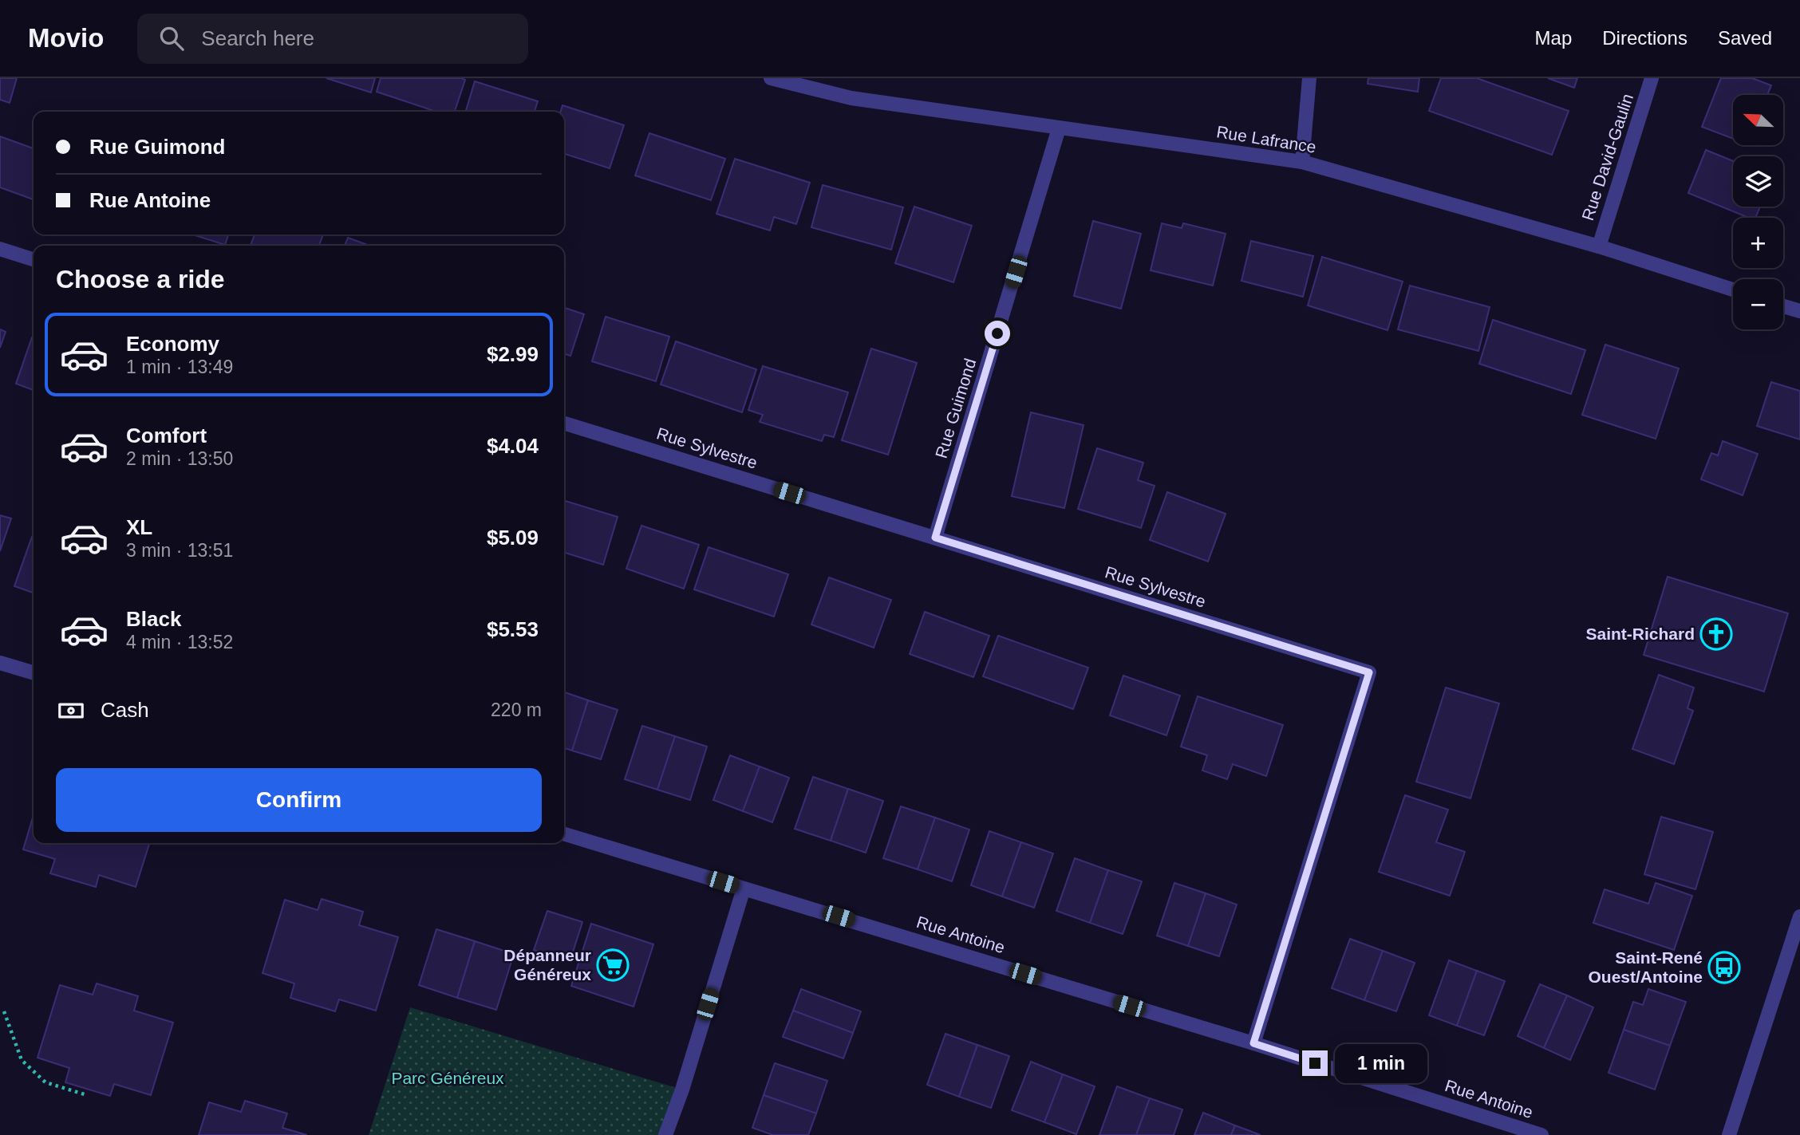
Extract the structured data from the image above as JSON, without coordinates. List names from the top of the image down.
{
  "streets": {
    "street": [
      "Rue Lafrance",
      "Rue David-Gaulin",
      "Rue Guimond",
      "Rue Sylvestre",
      "Rue Antoine"
    ]
  },
  "crossings": [
    ["Rue Lafrance", "Rue David-Gaulin"],
    ["Rue Lafrance", "Rue Guimond"],
    ["Rue Guimond", "Rue Sylvestre"],
    ["Rue Sylvestre", "Rue Antoine"]
  ],
  "parks": ["Parc Généreux"],
  "places": {
    "church": ["Saint-Richard"],
    "supermarket": ["Dépanneur Généreux"],
    "bus stop": ["Saint-René Ouest/Antoine"]
  },
  "north": "top left",
  "page": {
    "header": "Movio",
    "search": "Search here",
    "nav": ["Map", "Directions", "Saved"],
    "map_buttons": ["+", "−"],
    "banner": ["Rue Guimond", "Rue Antoine"],
    "heading": "Choose a ride",
    "list": [
      {
        "name": "Economy",
        "note": "1 min · 13:49",
        "value": "$2.99"
      },
      {
        "name": "Comfort",
        "note": "2 min · 13:50",
        "value": "$4.04"
      },
      {
        "name": "XL",
        "note": "3 min · 13:51",
        "value": "$5.09"
      },
      {
        "name": "Black",
        "note": "4 min · 13:52",
        "value": "$5.53"
      }
    ],
    "pay": ["Cash", "220 m"],
    "buttons": "Confirm",
    "bubble": "1 min"
  }
}
